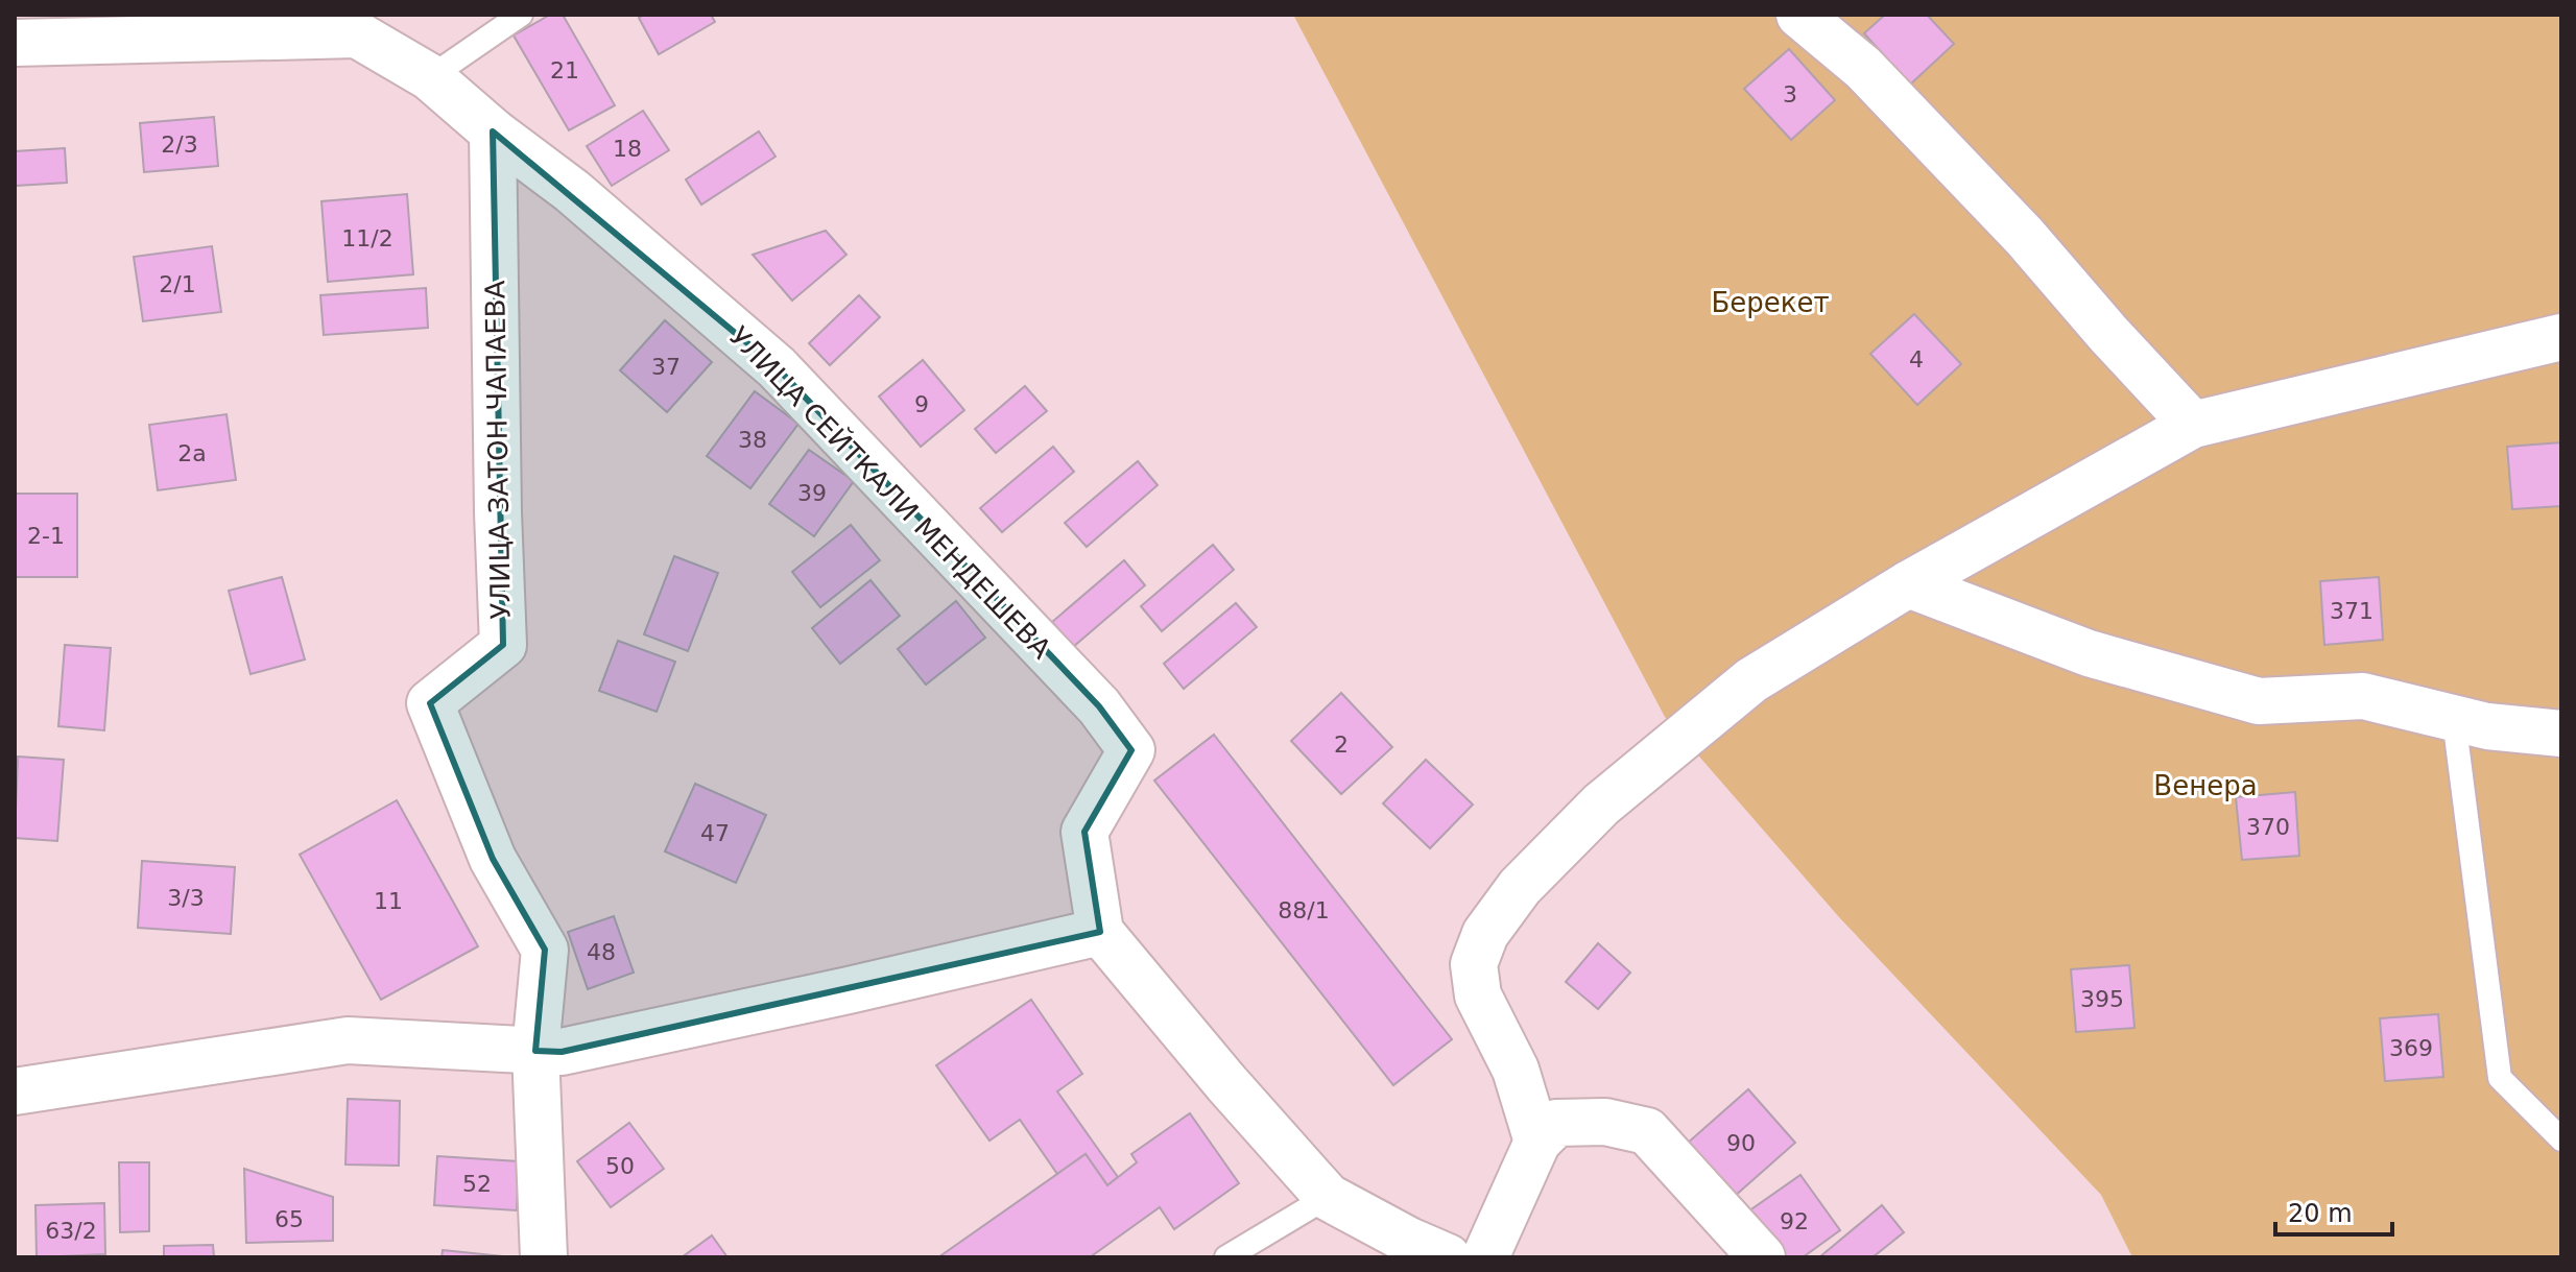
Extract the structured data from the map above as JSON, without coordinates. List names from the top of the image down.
{
  "streets": {
    "street": ["УЛИЦА ЗАТОН ЧАПАЕВА", "УЛИЦА СЕЙТКАЛИ МЕНДЕШЕВА"]
  },
  "crossings": [
    ["УЛИЦА ЗАТОН ЧАПАЕВА", "УЛИЦА СЕЙТКАЛИ МЕНДЕШЕВА"]
  ],
  "parks": ["Берекет", "Венера"],
  "house_numbers": [
    "21",
    "3",
    "2/3",
    "18",
    "11/2",
    "2/1",
    "4",
    "37",
    "9",
    "38",
    "2а",
    "39",
    "2-1",
    "371",
    "2",
    "370",
    "47",
    "3/3",
    "11",
    "88/1",
    "48",
    "395",
    "369",
    "90",
    "50",
    "52",
    "65",
    "92",
    "63/2"
  ],
  "scale_bar": "20 m"
}
